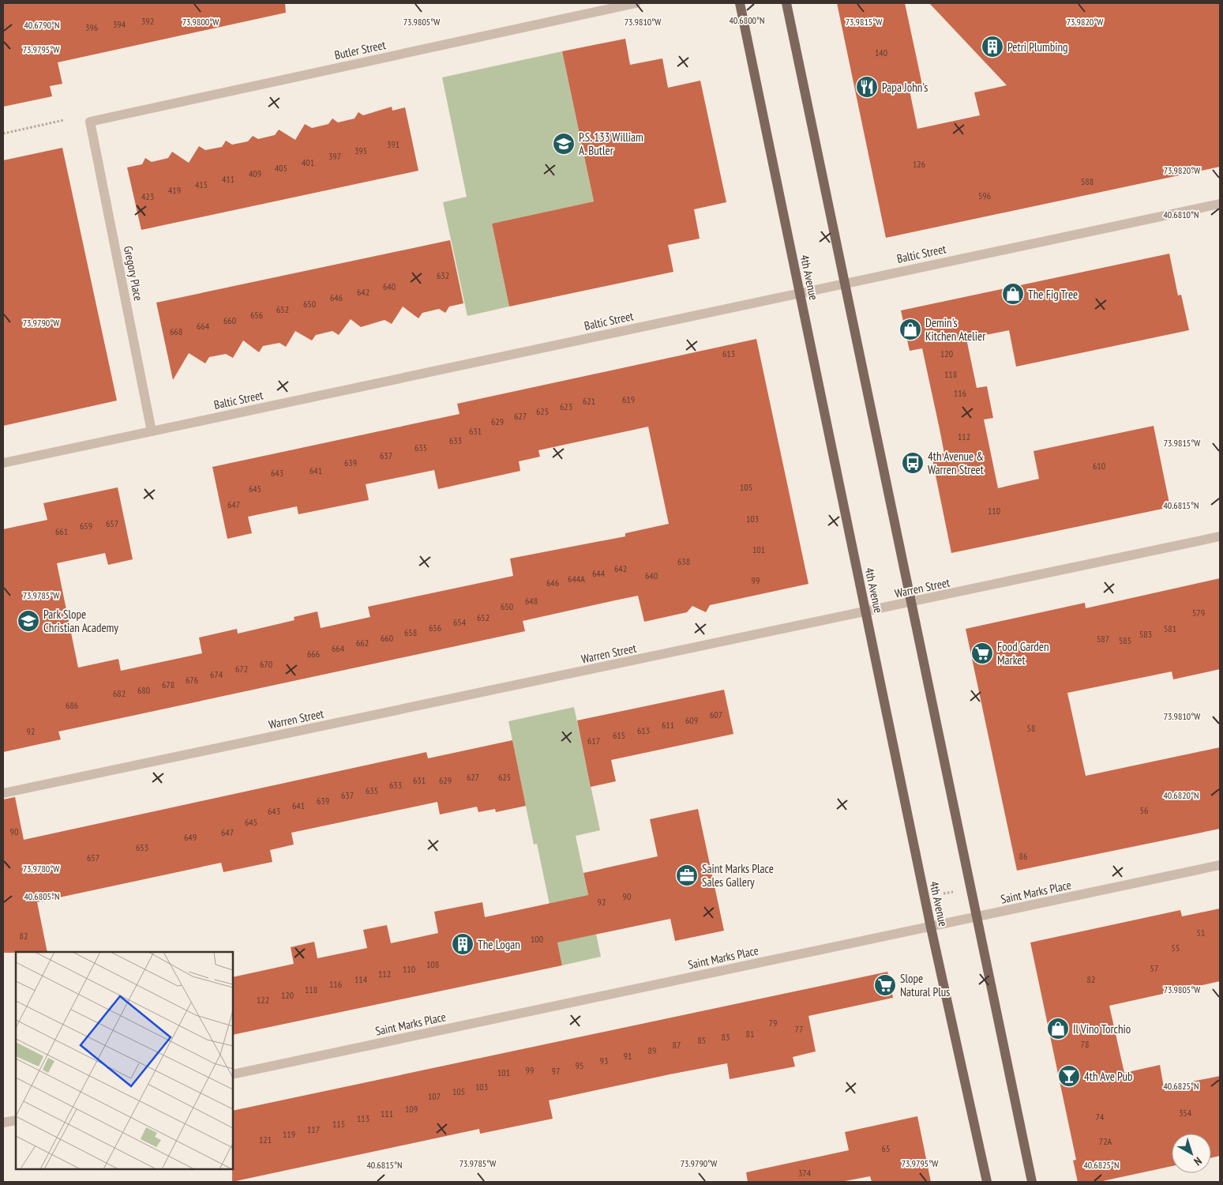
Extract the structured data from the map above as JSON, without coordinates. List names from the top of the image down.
{
  "streets": {
    "main road": ["4th Avenue"],
    "street": [
      "Butler Street",
      "Baltic Street",
      "Gregory Place",
      "Warren Street",
      "Saint Marks Place"
    ]
  },
  "crossings": [
    ["Butler Street", "Gregory Place"],
    ["Baltic Street", "Gregory Place"],
    ["Baltic Street", "4th Avenue"],
    ["4th Avenue", "Warren Street"],
    ["4th Avenue", "Saint Marks Place"]
  ],
  "places": {
    "building": ["Petri Plumbing", "The Logan"],
    "restaurant": ["Papa John's"],
    "school or university": ["P.S. 133 William A. Butler", "Park Slope Christian Academy"],
    "shop": ["The Fig Tree", "Demin's Kitchen Atelier", "Il Vino Torchio"],
    "bus stop": ["4th Avenue & Warren Street"],
    "supermarket": ["Food Garden Market", "Slope Natural Plus"],
    "office": ["Saint Marks Place Sales Gallery"],
    "bar": ["4th Ave Pub"]
  },
  "house_numbers": [
    "392",
    "394",
    "396",
    "140",
    "391",
    "395",
    "397",
    "401",
    "126",
    "405",
    "409",
    "411",
    "588",
    "415",
    "419",
    "596",
    "423",
    "632",
    "640",
    "642",
    "646",
    "650",
    "652",
    "656",
    "660",
    "664",
    "668",
    "613",
    "120",
    "118",
    "116",
    "619",
    "621",
    "623",
    "625",
    "627",
    "629",
    "631",
    "112",
    "633",
    "635",
    "637",
    "639",
    "610",
    "641",
    "643",
    "105",
    "645",
    "647",
    "110",
    "103",
    "657",
    "659",
    "661",
    "101",
    "638",
    "642",
    "644",
    "640",
    "644A",
    "99",
    "646",
    "648",
    "650",
    "579",
    "652",
    "654",
    "656",
    "581",
    "658",
    "583",
    "660",
    "587",
    "585",
    "662",
    "664",
    "666",
    "670",
    "672",
    "674",
    "676",
    "678",
    "680",
    "682",
    "686",
    "607",
    "609",
    "611",
    "58",
    "613",
    "92",
    "615",
    "617",
    "627",
    "625",
    "631",
    "629",
    "633",
    "635",
    "637",
    "639",
    "641",
    "56",
    "643",
    "645",
    "90",
    "647",
    "649",
    "653",
    "86",
    "657",
    "90",
    "92",
    "51",
    "82",
    "100",
    "55",
    "108",
    "57",
    "110",
    "112",
    "114",
    "82",
    "116",
    "118",
    "120",
    "122",
    "79",
    "77",
    "81",
    "83",
    "85",
    "78",
    "87",
    "89",
    "91",
    "93",
    "95",
    "99",
    "97",
    "101",
    "103",
    "105",
    "107",
    "109",
    "354",
    "111",
    "74",
    "113",
    "115",
    "117",
    "119",
    "121",
    "72A",
    "65",
    "374"
  ],
  "north": "bottom right",
  "coordinates": [
    "40.6800°N",
    "73.9800°W",
    "73.9810°W",
    "73.9815°W",
    "73.9820°W",
    "73.9805°W",
    "40.6790°N",
    "73.9795°W",
    "40.6810°N",
    "73.9790°W",
    "40.6815°N",
    "73.9785°W",
    "40.6820°N",
    "73.9780°W",
    "40.6805°N",
    "40.6825°N"
  ]
}
